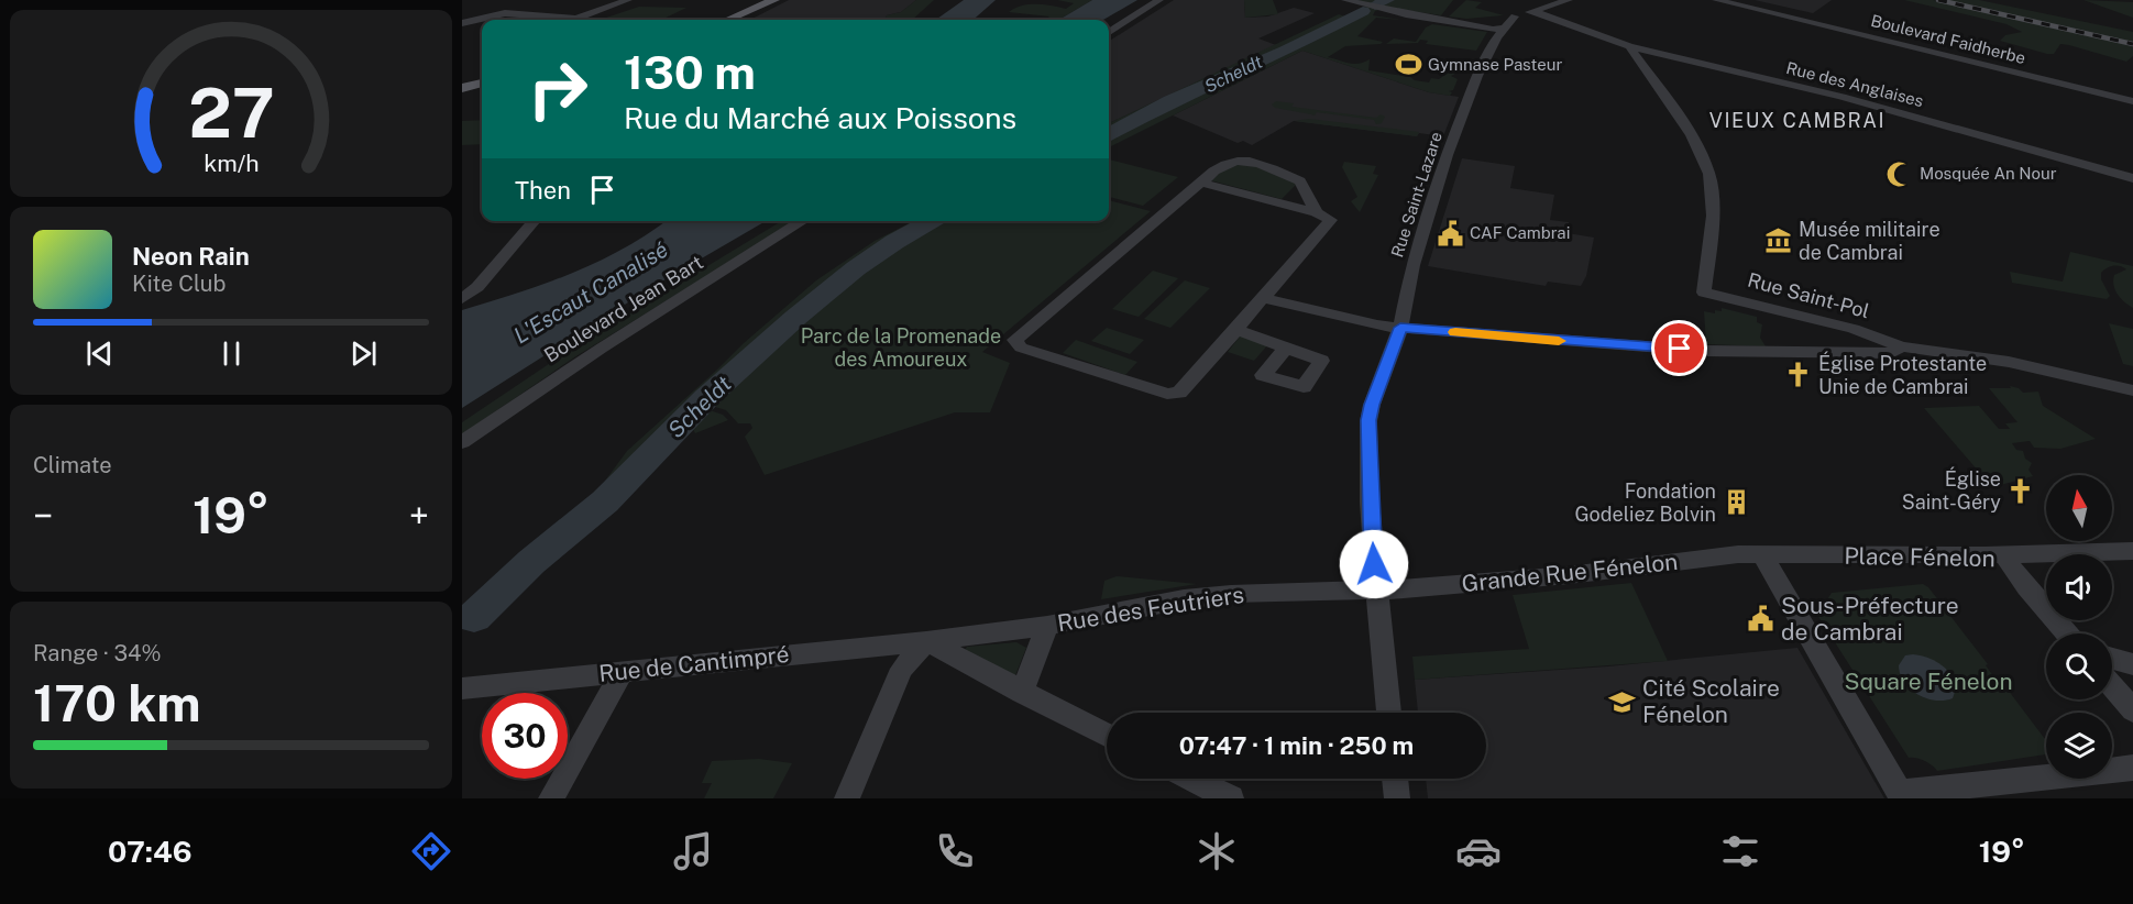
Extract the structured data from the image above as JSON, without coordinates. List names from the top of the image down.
{
  "streets": {
    "street": [
      "Boulevard Faidherbe",
      "Rue des Anglaises",
      "Rue Saint-Lazare",
      "Rue Saint-Pol",
      "Boulevard Jean Bart",
      "Place Fénelon",
      "Grande Rue Fénelon",
      "Rue des Feutriers",
      "Rue de Cantimpré"
    ]
  },
  "crossings": [
    ["Rue des Anglaises", "Rue Saint-Pol"],
    ["Rue Saint-Lazare", "Grande Rue Fénelon"],
    ["Rue Saint-Lazare", "Rue des Feutriers"],
    ["Place Fénelon", "Grande Rue Fénelon"],
    ["Grande Rue Fénelon", "Rue des Feutriers"],
    ["Rue des Feutriers", "Rue de Cantimpré"]
  ],
  "districts": ["VIEUX CAMBRAI"],
  "water": ["Scheldt", "L'Escaut Canalisé"],
  "parks": ["Parc de la Promenade des Amoureux", "Square Fénelon"],
  "places": {
    "sports": ["Gymnase Pasteur"],
    "mosque": ["Mosquée An Nour"],
    "public building": ["CAF Cambrai", "Sous-Préfecture de Cambrai"],
    "museum": ["Musée militaire de Cambrai"],
    "church": ["Église Protestante Unie de Cambrai", "Église Saint-Géry"],
    "building": ["Fondation Godeliez Bolvin"],
    "school or university": ["Cité Scolaire Fénelon"]
  },
  "north": "top",
  "page": {
    "turn": ["130 m", "Rue du Marché aux Poissons"],
    "then": "Then",
    "song": ["Neon Rain", "Kite Club"],
    "tile": [
      "Climate",
      ["Range · 34%", "170 km"]
    ],
    "heat": ["−", "19°", "+"],
    "limit": "30",
    "trip": "07:47 · 1 min · 250 m",
    "tabs": ["07:46", "19°"],
    "gauge": ["27", "km/h"]
  }
}
